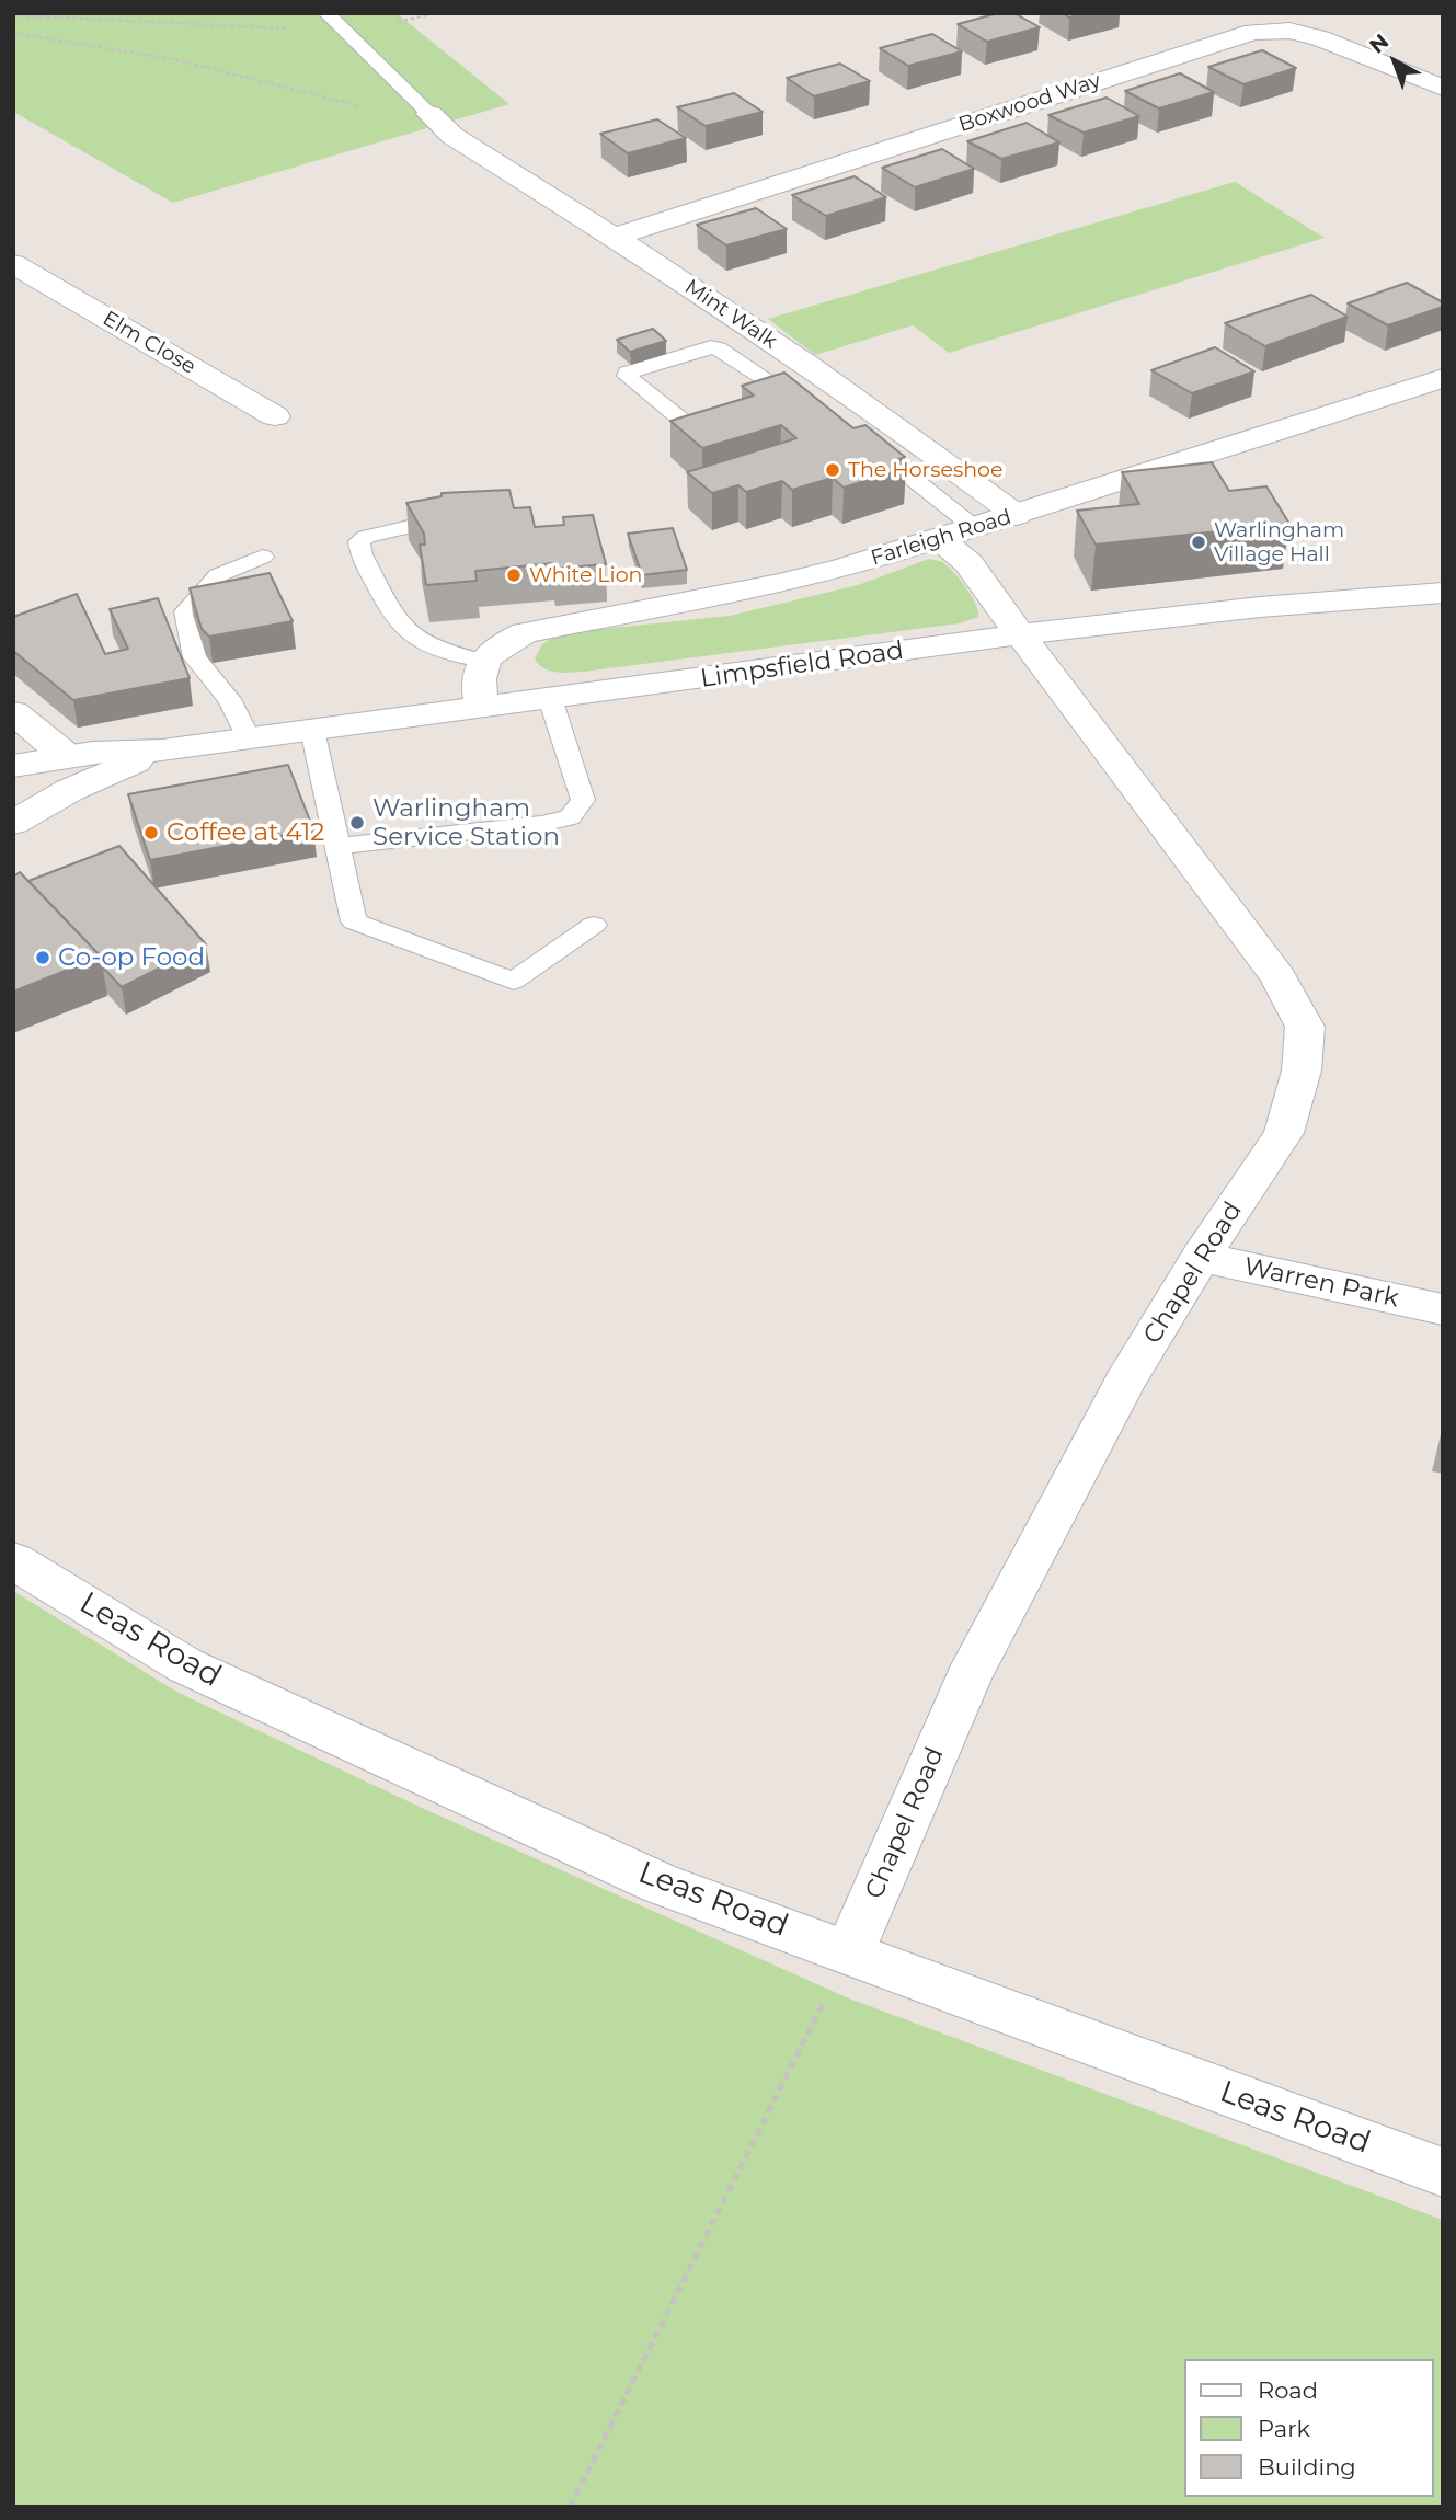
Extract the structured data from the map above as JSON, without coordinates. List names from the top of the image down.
{
  "streets": {
    "street": [
      "Boxwood Way",
      "Mint Walk",
      "Elm Close",
      "Farleigh Road",
      "Limpsfield Road",
      "Chapel Road",
      "Warren Park",
      "Leas Road"
    ]
  },
  "crossings": [
    ["Boxwood Way", "Mint Walk"],
    ["Mint Walk", "Farleigh Road"],
    ["Farleigh Road", "Chapel Road"],
    ["Limpsfield Road", "Chapel Road"],
    ["Chapel Road", "Warren Park"],
    ["Chapel Road", "Leas Road"]
  ],
  "places": [
    "The Horseshoe",
    "Warlingham Village Hall",
    "White Lion",
    "Warlingham Service Station",
    "Coffee at 412",
    "Co-op Food"
  ],
  "legend": ["Road", "Park", "Building"],
  "north": "top left"
}
